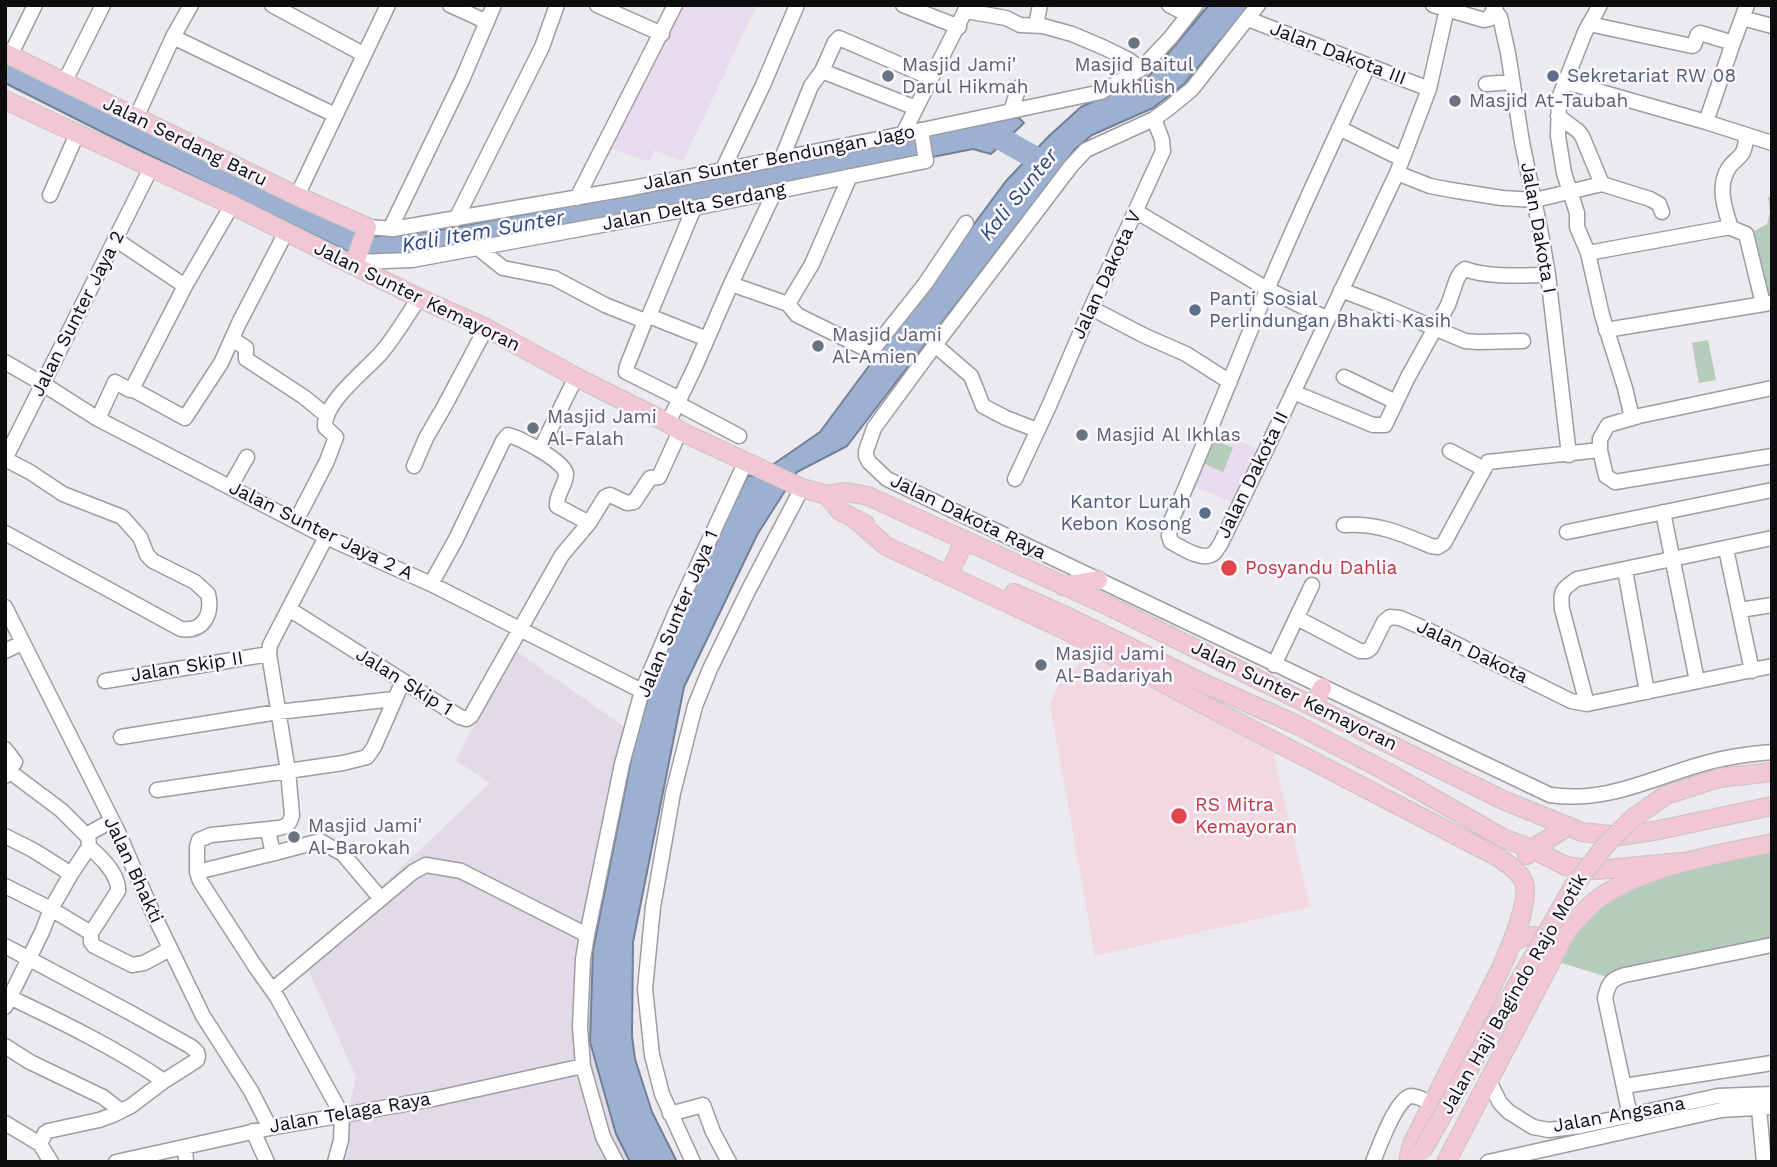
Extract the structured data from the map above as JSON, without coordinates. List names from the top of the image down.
{
  "streets": {
    "main road": ["Jalan Serdang Baru", "Jalan Sunter Kemayoran", "Jalan Haji Bagindo Rajo Motik"],
    "street": [
      "Jalan Dakota III",
      "Jalan Sunter Bendungan Jago",
      "Jalan Delta Serdang",
      "Jalan Dakota I",
      "Jalan Dakota V",
      "Jalan Sunter Jaya 2",
      "Jalan Dakota II",
      "Jalan Dakota Raya",
      "Jalan Sunter Jaya 2 A",
      "Jalan Sunter Jaya 1",
      "Jalan Dakota",
      "Jalan Skip II",
      "Jalan Skip 1",
      "Jalan Bhakti",
      "Jalan Telaga Raya",
      "Jalan Angsana"
    ]
  },
  "crossings": [
    ["Jalan Dakota III", "Jalan Dakota II"],
    ["Jalan Dakota III", "Jalan Dakota Raya"],
    ["Jalan Serdang Baru", "Jalan Sunter Bendungan Jago"],
    ["Jalan Sunter Bendungan Jago", "Jalan Delta Serdang"],
    ["Jalan Delta Serdang", "Jalan Sunter Kemayoran"],
    ["Jalan Dakota V", "Jalan Dakota Raya"],
    ["Jalan Sunter Kemayoran", "Jalan Sunter Jaya 2"],
    ["Jalan Sunter Kemayoran", "Jalan Sunter Jaya 1"],
    ["Jalan Sunter Kemayoran", "Jalan Haji Bagindo Rajo Motik"],
    ["Jalan Sunter Jaya 2", "Jalan Sunter Jaya 2 A"],
    ["Jalan Sunter Jaya 2 A", "Jalan Sunter Jaya 1"],
    ["Jalan Sunter Jaya 2 A", "Jalan Skip II"],
    ["Jalan Sunter Jaya 2 A", "Jalan Skip 1"],
    ["Jalan Sunter Jaya 1", "Jalan Telaga Raya"],
    ["Jalan Skip II", "Jalan Skip 1"],
    ["Jalan Bhakti", "Jalan Telaga Raya"],
    ["Jalan Haji Bagindo Rajo Motik", "Jalan Angsana"]
  ],
  "water": ["Kali Sunter", "Kali Item Sunter"],
  "places": [
    "Masjid Baitul Mukhlish",
    "Masjid Jami' Darul Hikmah",
    "Sekretariat RW 08",
    "Masjid At-Taubah",
    "Panti Sosial Perlindungan Bhakti Kasih",
    "Masjid Jami Al-Amien",
    "Masjid Jami Al-Falah",
    "Masjid Al Ikhlas",
    "Kantor Lurah Kebon Kosong",
    "Posyandu Dahlia",
    "Masjid Jami Al-Badariyah",
    "RS Mitra Kemayoran",
    "Masjid Jami' Al-Barokah"
  ]
}
